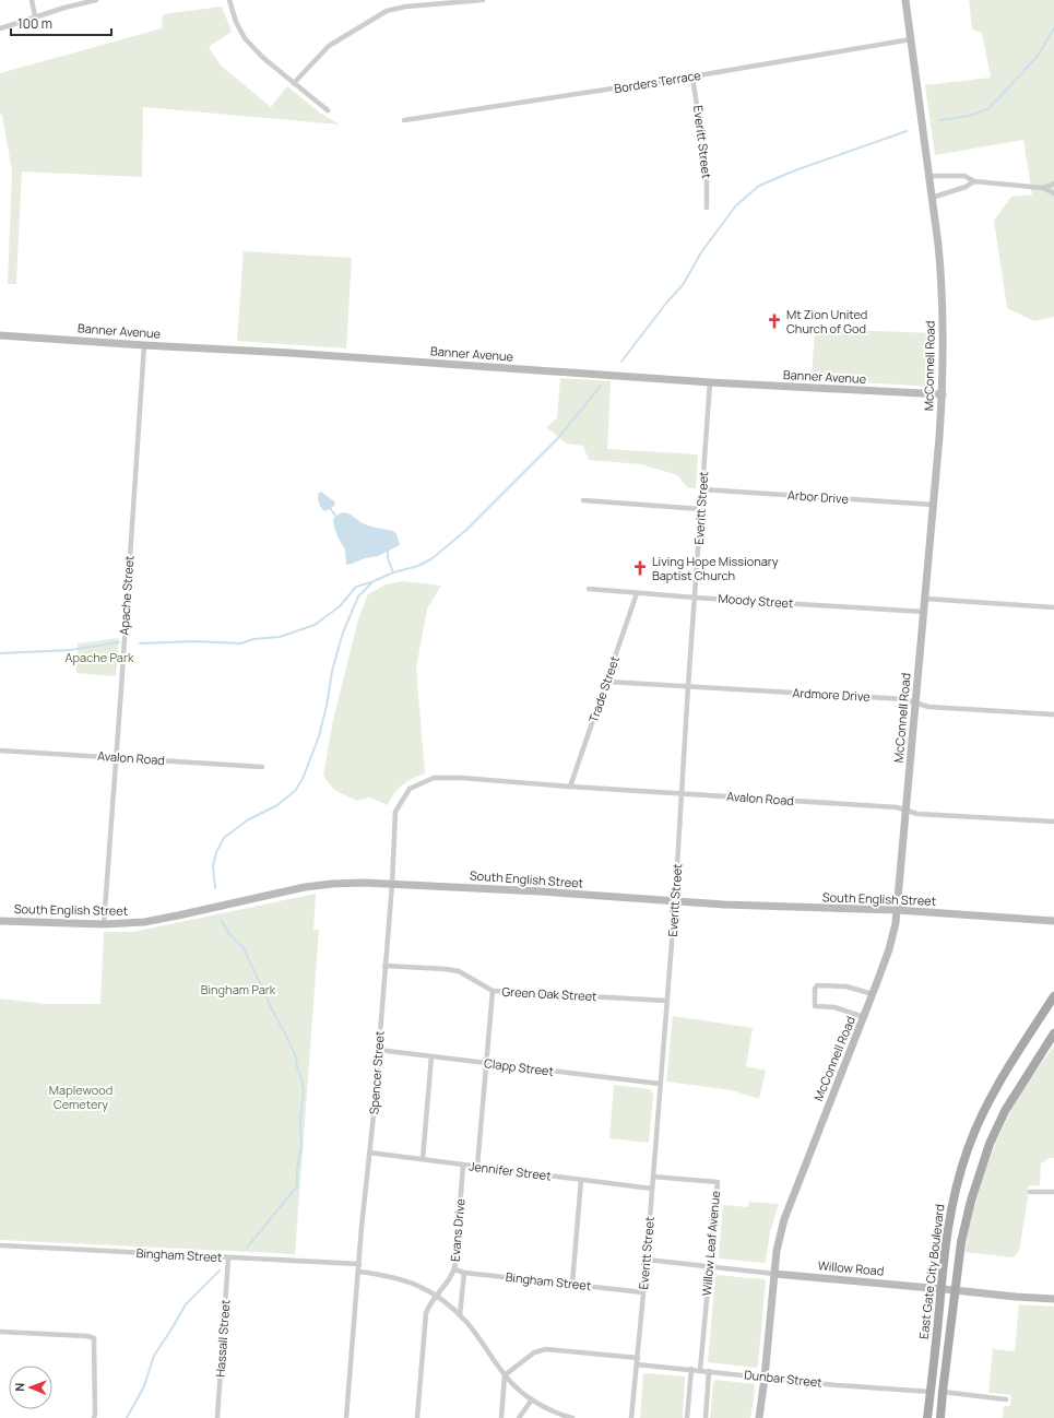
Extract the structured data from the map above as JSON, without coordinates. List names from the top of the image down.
{
  "streets": {
    "main road": ["East Gate City Boulevard"],
    "street": [
      "Borders Terrace",
      "Everitt Street",
      "Banner Avenue",
      "McConnell Road",
      "Arbor Drive",
      "Apache Street",
      "Moody Street",
      "Trade Street",
      "Ardmore Drive",
      "Avalon Road",
      "South English Street",
      "Green Oak Street",
      "Clapp Street",
      "Spencer Street",
      "Jennifer Street",
      "Evans Drive",
      "Willow Leaf Avenue",
      "Bingham Street",
      "Willow Road",
      "Hassall Street",
      "Dunbar Street"
    ]
  },
  "crossings": [
    ["Borders Terrace", "Everitt Street"],
    ["Borders Terrace", "McConnell Road"],
    ["Everitt Street", "Banner Avenue"],
    ["Everitt Street", "Arbor Drive"],
    ["Everitt Street", "Moody Street"],
    ["Everitt Street", "Ardmore Drive"],
    ["Everitt Street", "Avalon Road"],
    ["Everitt Street", "South English Street"],
    ["Everitt Street", "Green Oak Street"],
    ["Everitt Street", "Clapp Street"],
    ["Everitt Street", "Jennifer Street"],
    ["Everitt Street", "Willow Leaf Avenue"],
    ["Everitt Street", "Bingham Street"],
    ["Everitt Street", "Willow Road"],
    ["Everitt Street", "Dunbar Street"],
    ["Banner Avenue", "McConnell Road"],
    ["Banner Avenue", "Apache Street"],
    ["McConnell Road", "Arbor Drive"],
    ["McConnell Road", "Moody Street"],
    ["McConnell Road", "Ardmore Drive"],
    ["McConnell Road", "Avalon Road"],
    ["McConnell Road", "South English Street"],
    ["McConnell Road", "Willow Road"],
    ["McConnell Road", "Dunbar Street"],
    ["Apache Street", "Avalon Road"],
    ["Apache Street", "South English Street"],
    ["Moody Street", "Trade Street"],
    ["Trade Street", "Ardmore Drive"],
    ["Trade Street", "Avalon Road"],
    ["Avalon Road", "Spencer Street"],
    ["South English Street", "Spencer Street"],
    ["Green Oak Street", "Spencer Street"],
    ["Clapp Street", "Spencer Street"],
    ["Spencer Street", "Jennifer Street"],
    ["Spencer Street", "Bingham Street"],
    ["Jennifer Street", "Evans Drive"],
    ["Evans Drive", "Bingham Street"],
    ["Willow Leaf Avenue", "Willow Road"],
    ["Willow Leaf Avenue", "Dunbar Street"],
    ["Bingham Street", "Hassall Street"],
    ["Willow Road", "East Gate City Boulevard"],
    ["East Gate City Boulevard", "Dunbar Street"]
  ],
  "parks": ["Apache Park", "Bingham Park", "Maplewood Cemetery"],
  "places": {
    "church": ["Mt Zion United Church of God", "Living Hope Missionary Baptist Church"]
  },
  "scale_bar": "100 m",
  "north": "left"
}
